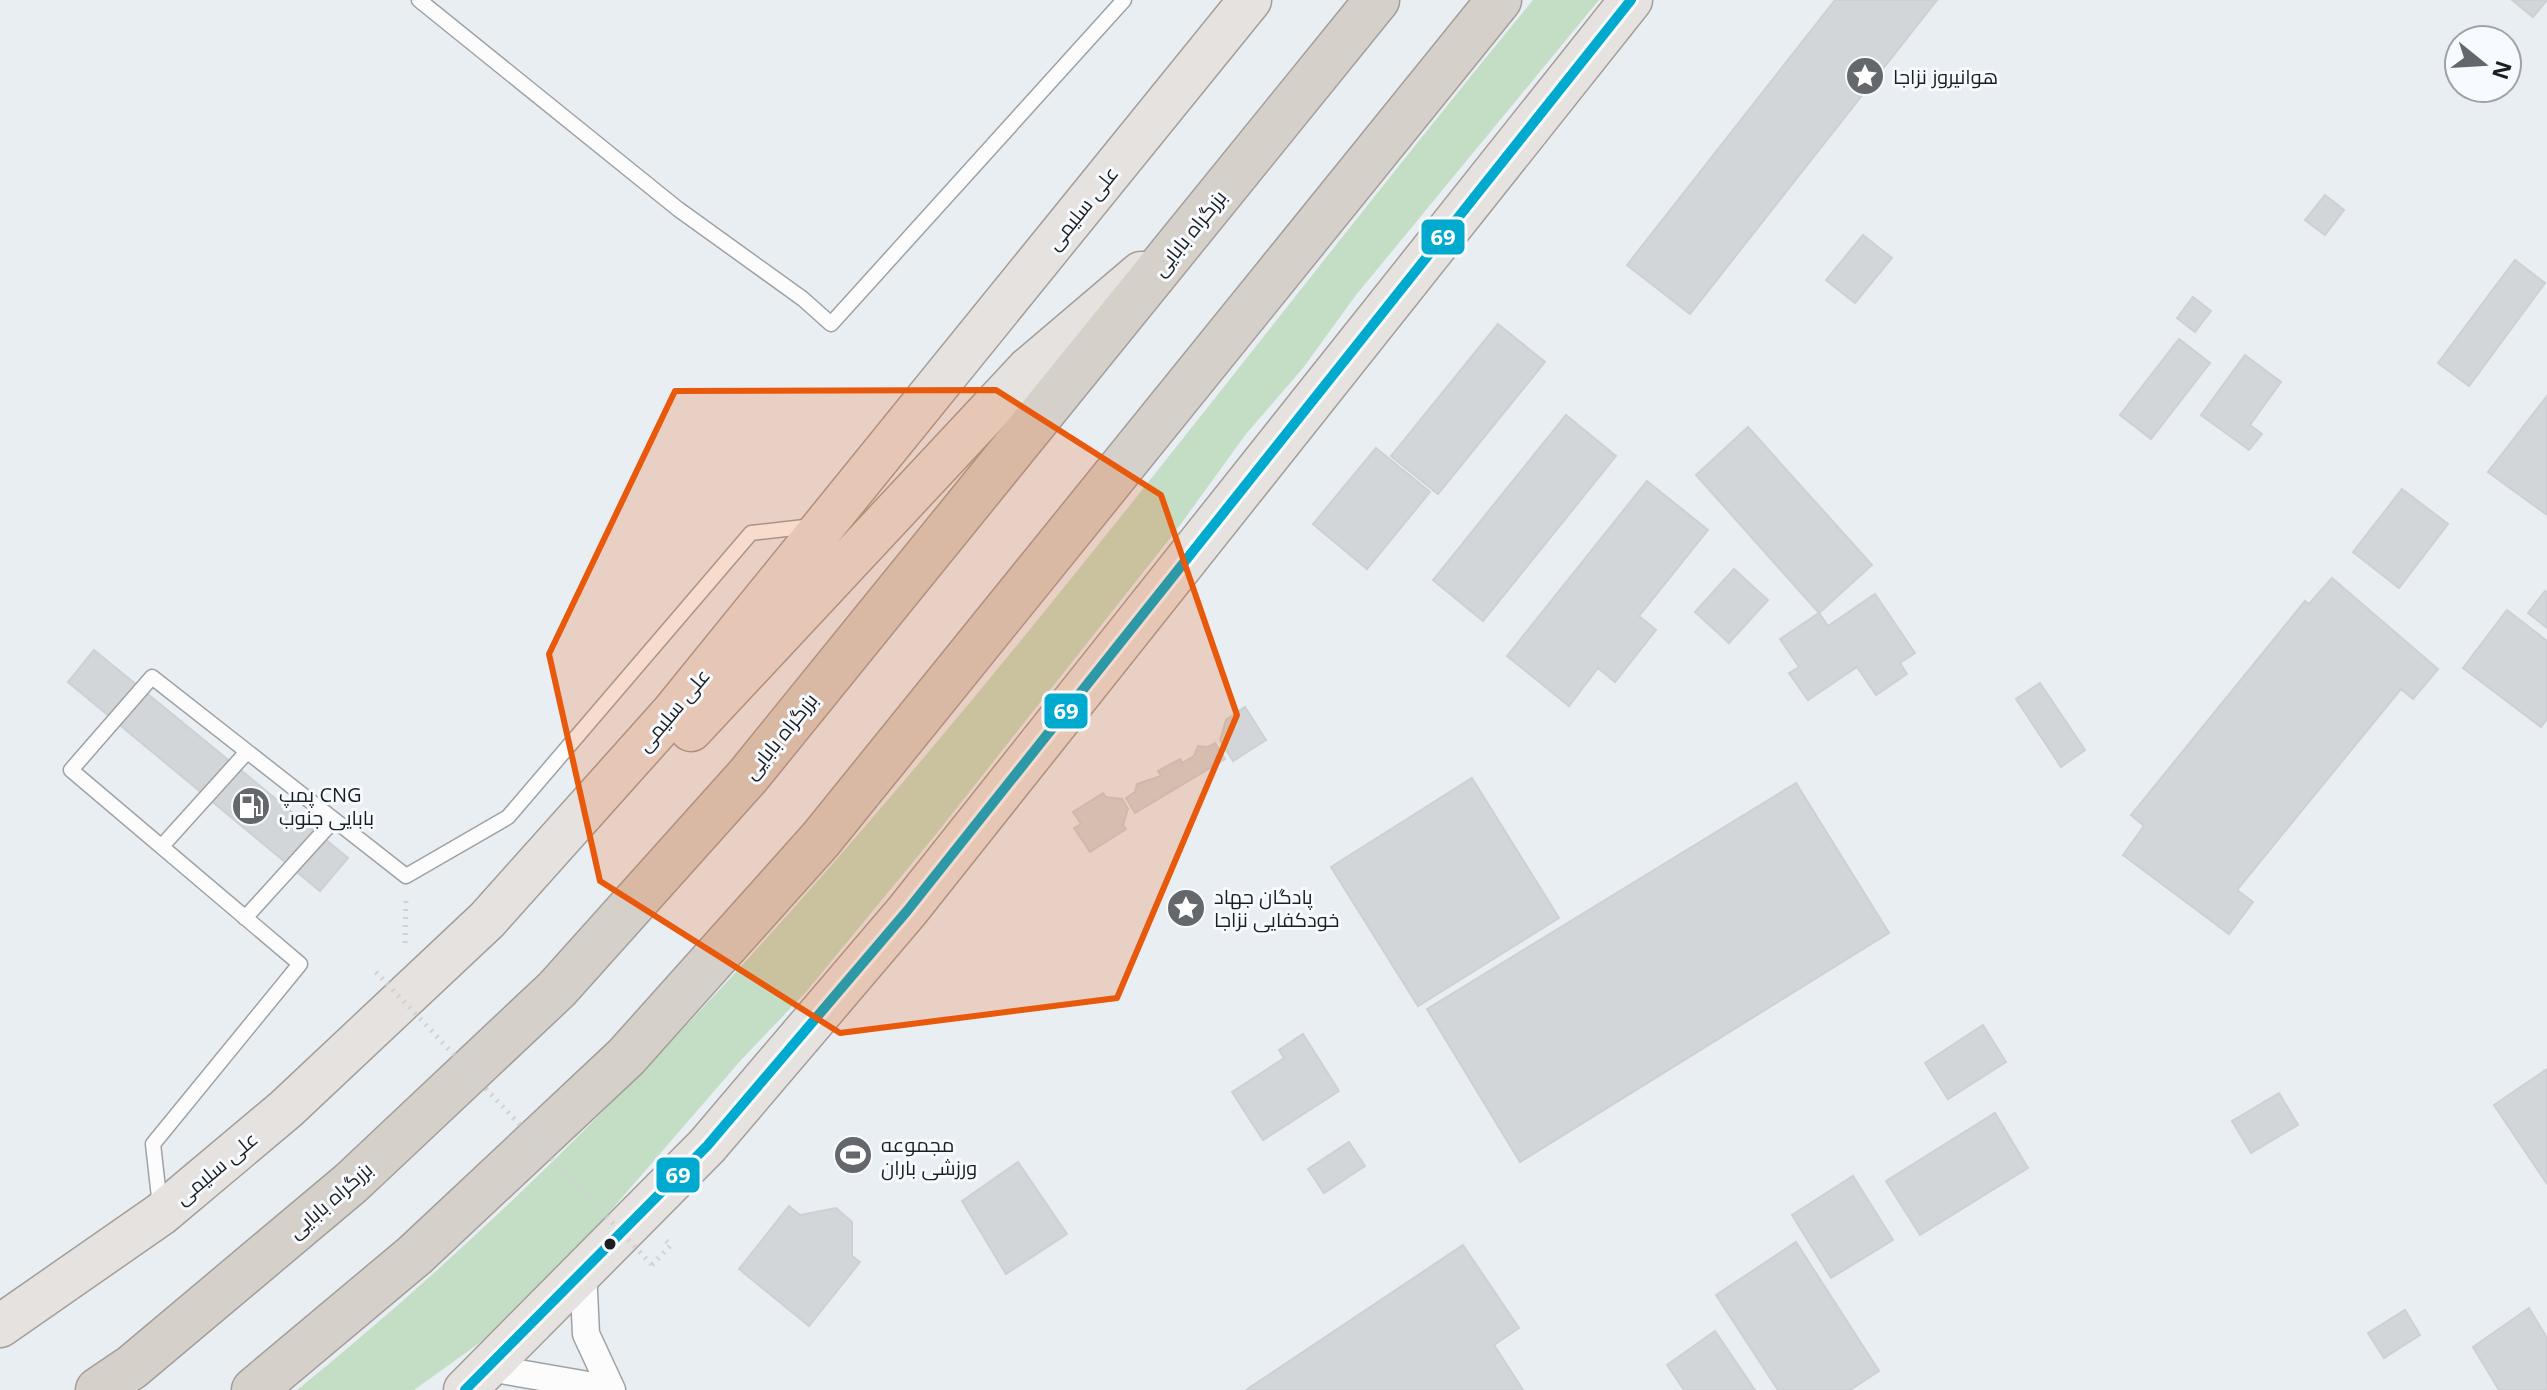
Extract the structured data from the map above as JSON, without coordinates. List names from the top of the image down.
{
  "streets": {
    "highway": ["بزرگراه بابایی"],
    "main road": ["علی سلیمی"]
  },
  "places": {
    "place": ["هوانیروز نزاجا", "پادگان جهاد خودکفایی نزاجا"],
    "fuel station": ["پمپ CNG بابایی جنوب"],
    "sports": ["مجموعه ورزشی باران"]
  },
  "lines": ["transit line 69"],
  "north": "right"
}
